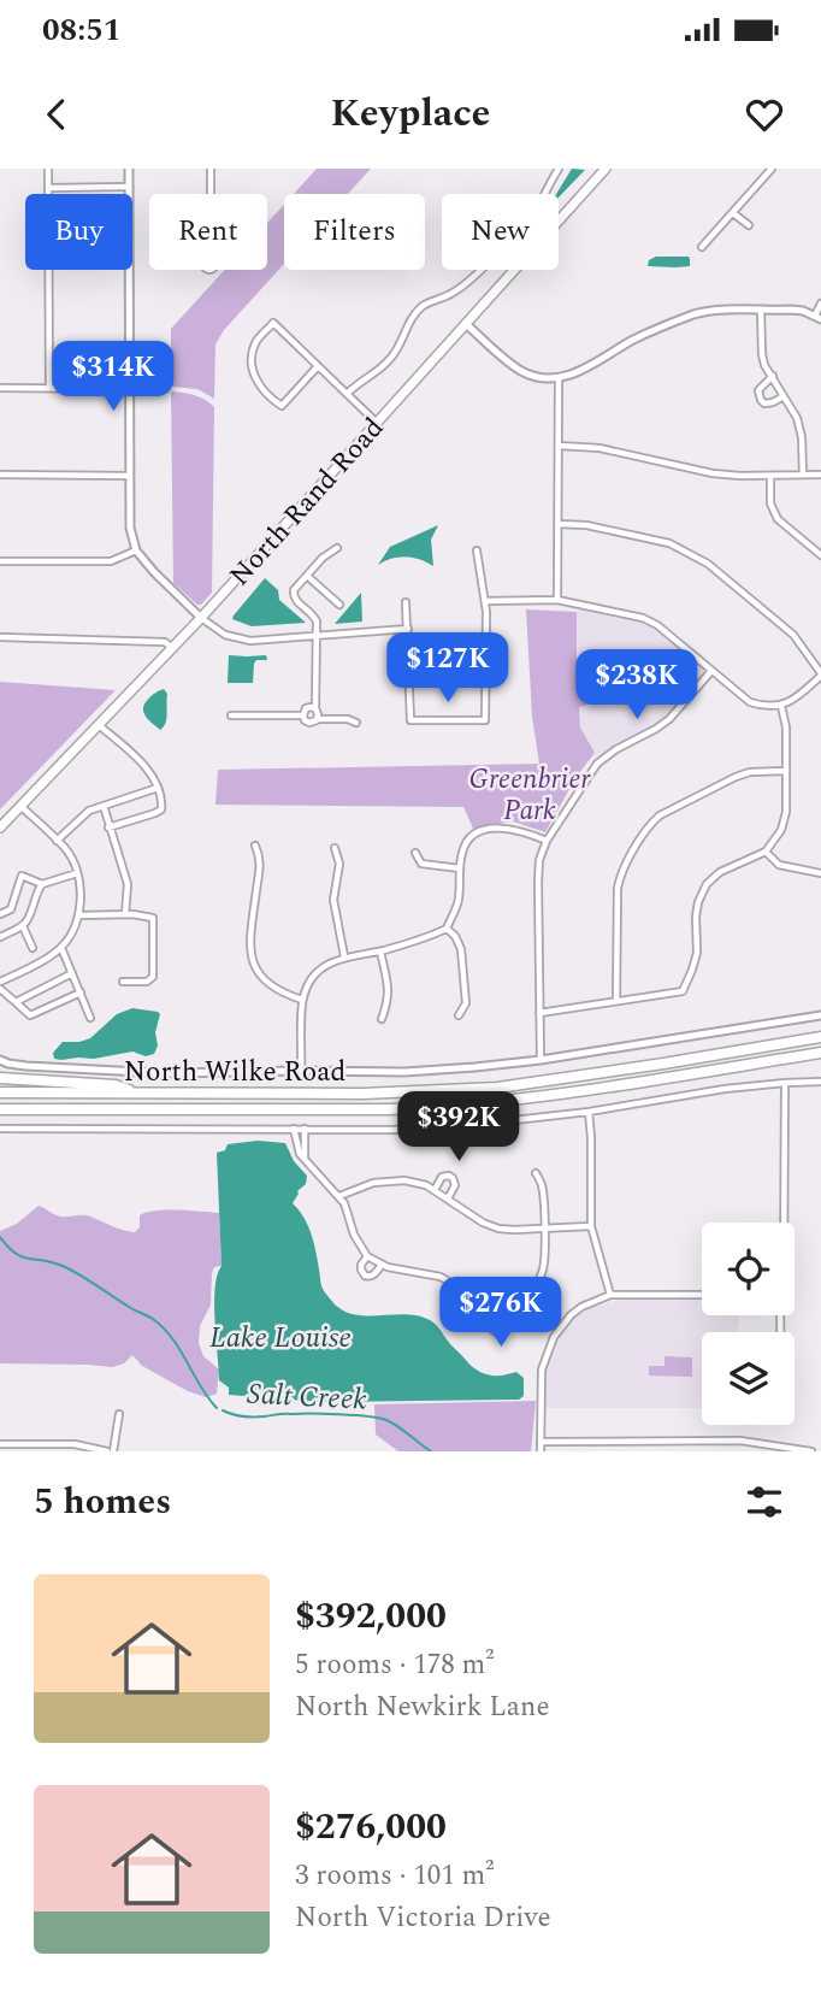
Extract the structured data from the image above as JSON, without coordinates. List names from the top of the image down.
{
  "streets": {
    "main road": ["North Rand Road"],
    "street": ["North Wilke Road"]
  },
  "water": ["Lake Louise", "Salt Creek"],
  "parks": ["Greenbrier Park"],
  "page": {
    "status": "08:51",
    "header": "Keyplace",
    "chip": [
      "Buy",
      "Rent",
      "Filters",
      "New"
    ],
    "price": [
      "$314K",
      "$127K",
      "$238K",
      "$392K",
      "$276K"
    ],
    "heading": "5 homes",
    "list": [
      {
        "name": "$392,000",
        "note": "5 rooms · 178 m² · North Newkirk Lane"
      },
      {
        "name": "$276,000",
        "note": "3 rooms · 101 m² · North Victoria Drive"
      }
    ]
  }
}
